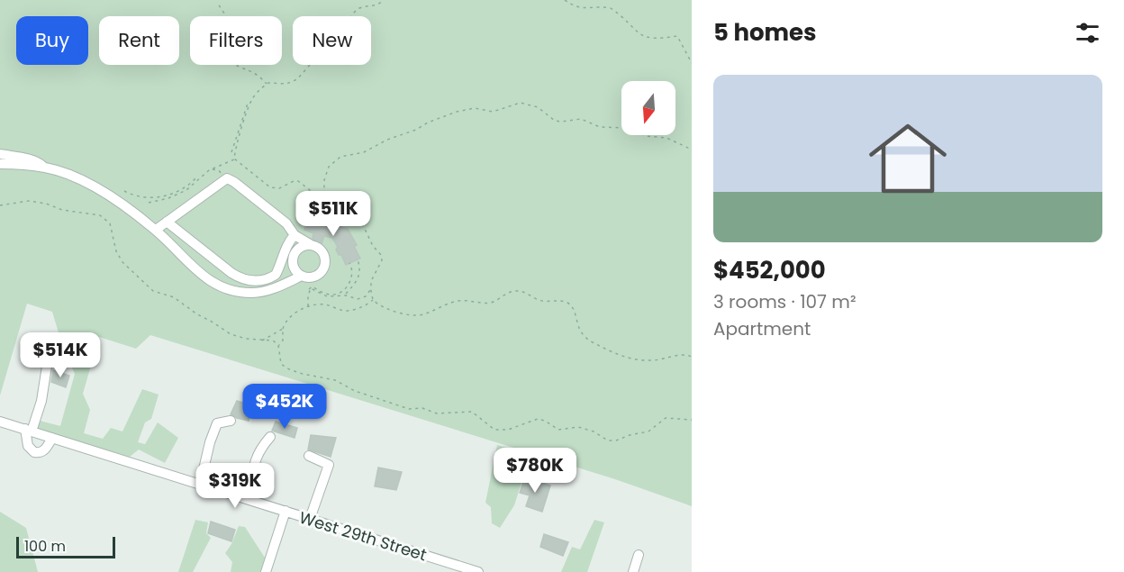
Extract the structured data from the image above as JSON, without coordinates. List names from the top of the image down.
{
  "streets": {
    "street": ["West 29th Street"]
  },
  "scale_bar": "100 m",
  "north": "bottom",
  "page": {
    "heading": "5 homes",
    "chip": [
      "Buy",
      "Rent",
      "Filters",
      "New"
    ],
    "list": [
      {
        "name": "$452,000",
        "note": "3 rooms · 107 m² · Apartment"
      }
    ],
    "price": [
      "$511K",
      "$514K",
      "$452K",
      "$780K",
      "$319K"
    ],
    "scale": "100 m"
  }
}
